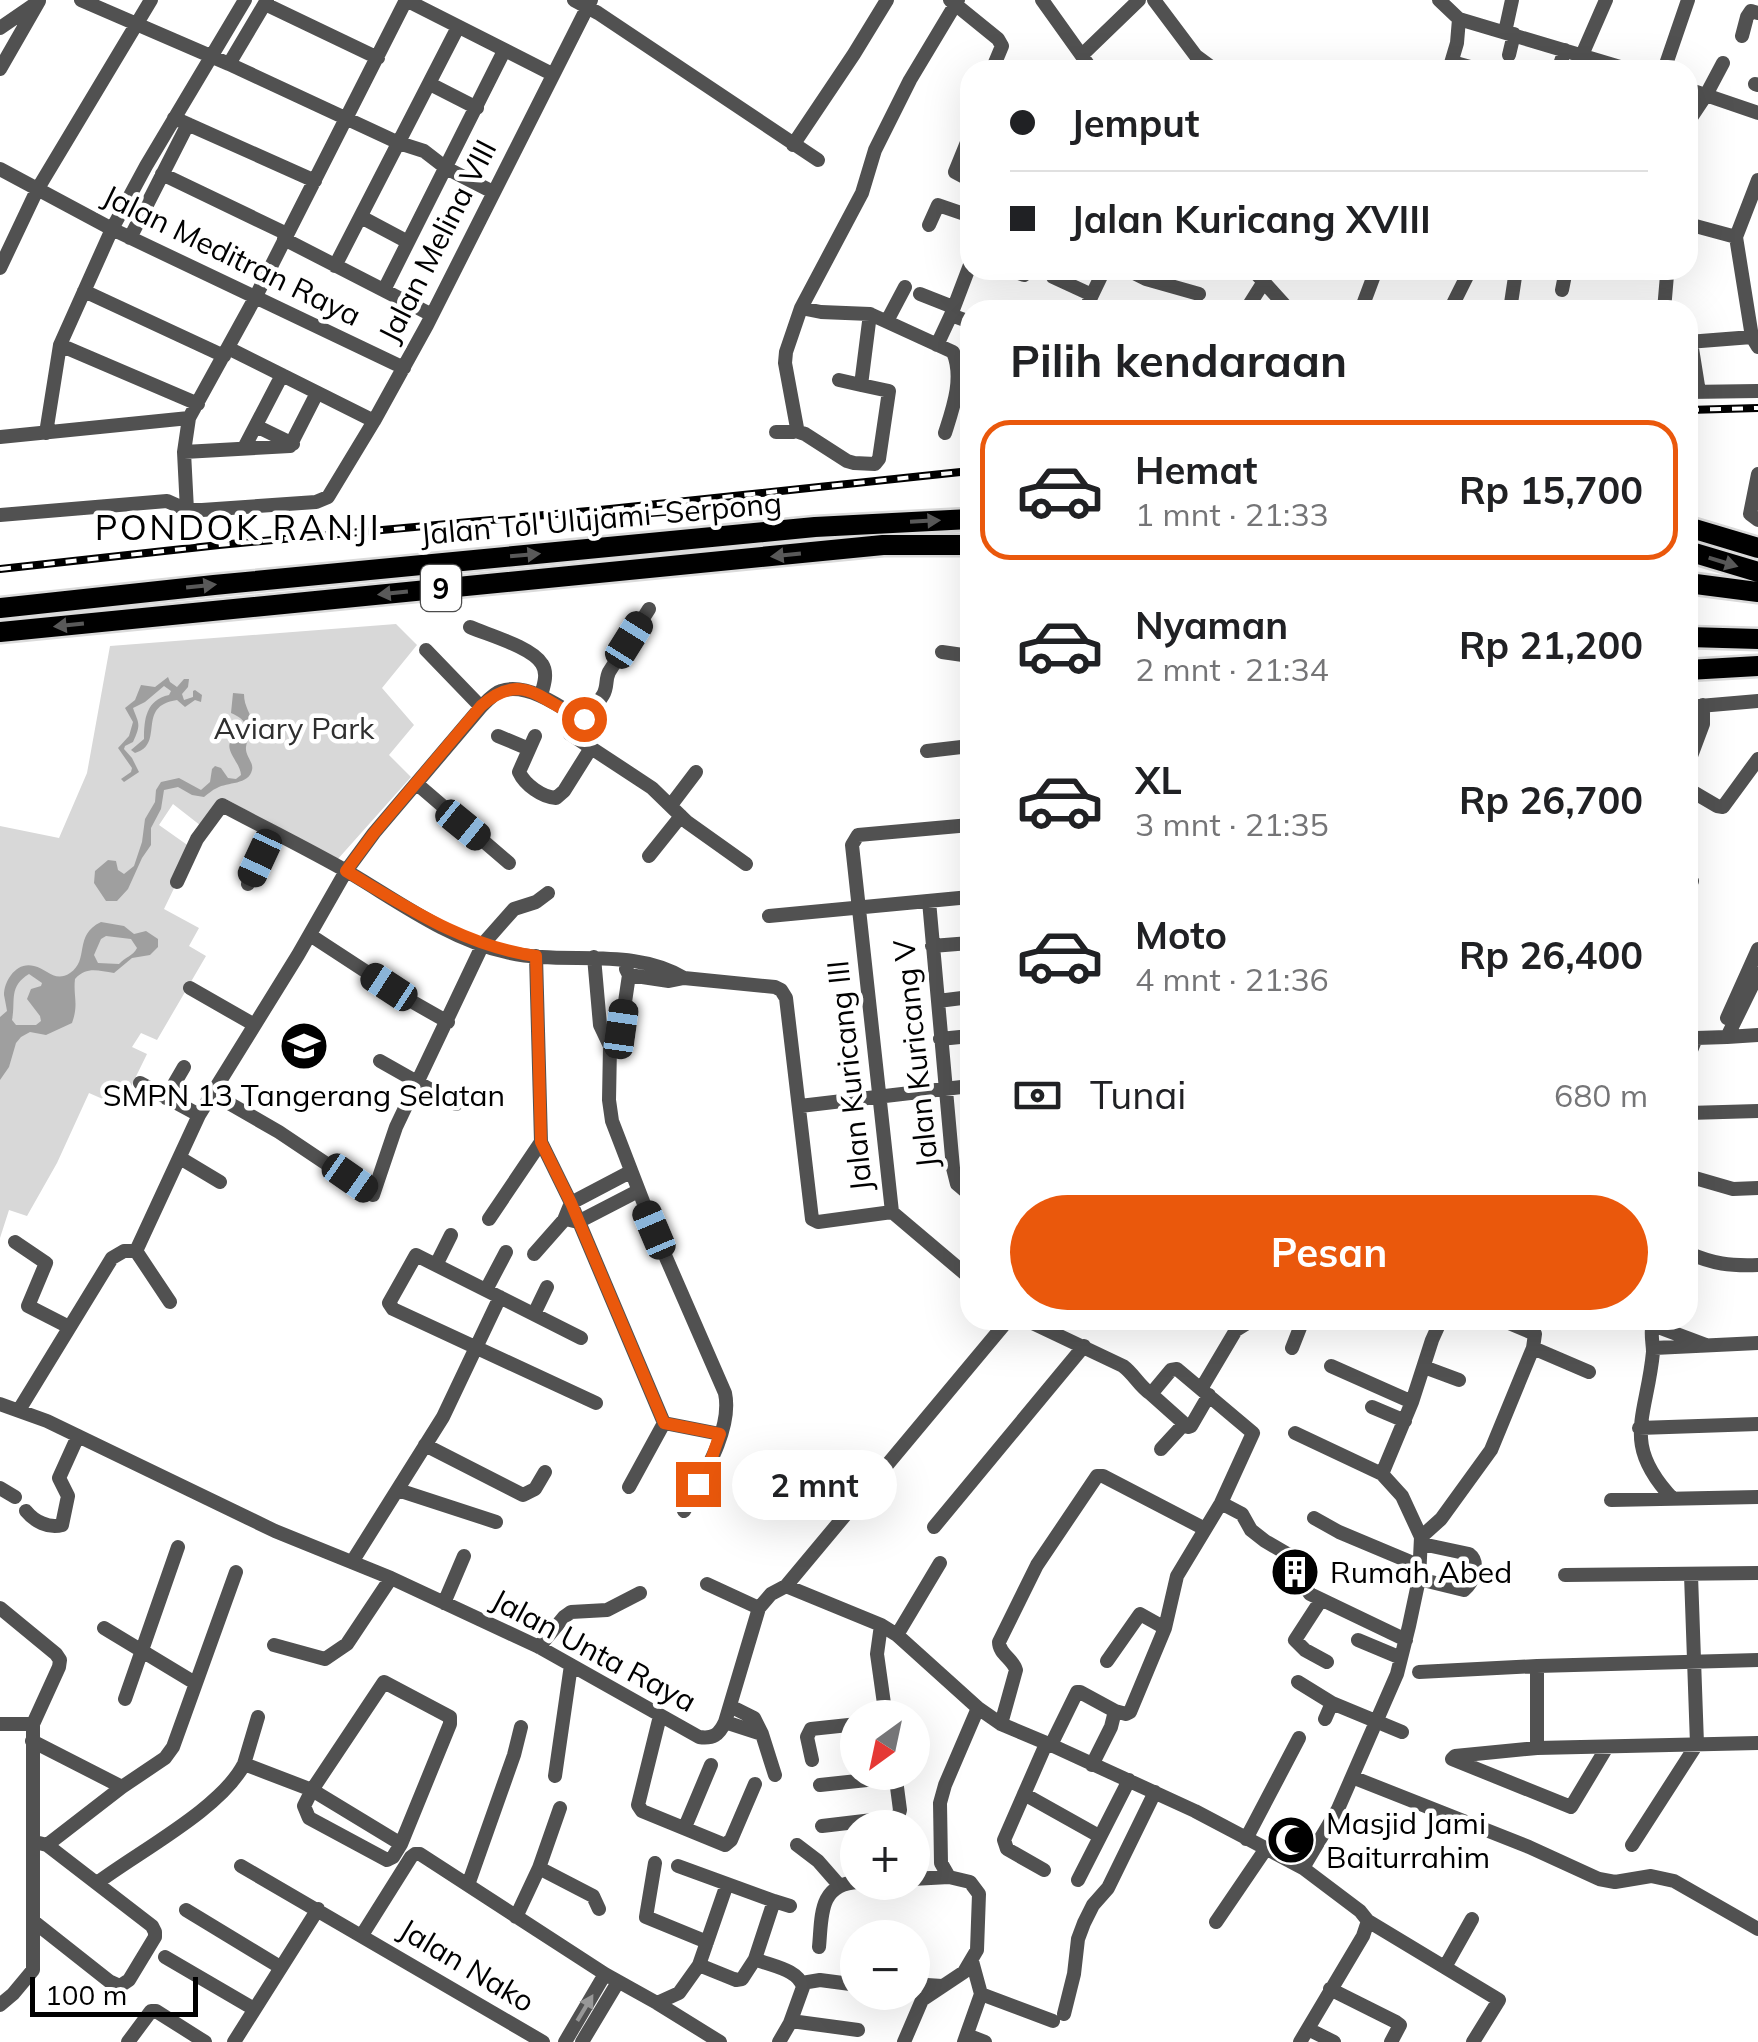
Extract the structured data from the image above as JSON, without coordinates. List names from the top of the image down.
{
  "streets": {
    "highway": ["Jalan Tol Ulujami–Serpong", "9"],
    "street": [
      "Jalan Melina VIII",
      "Jalan Meditran Raya",
      "Jalan Kuricang V",
      "Jalan Kuricang III",
      "Jalan Unta Raya",
      "Jalan Nako"
    ]
  },
  "crossings": [
    ["Jalan Melina VIII", "Jalan Meditran Raya"]
  ],
  "districts": ["PONDOK RANJI"],
  "parks": ["Aviary Park"],
  "places": {
    "school or university": ["SMPN 13 Tangerang Selatan"],
    "building": ["Rumah Abed"],
    "mosque": ["Masjid Jami Baiturrahim"]
  },
  "scale_bar": "100 m",
  "north": "bottom left",
  "page": {
    "banner": ["Jemput", "Jalan Kuricang XVIII"],
    "heading": "Pilih kendaraan",
    "list": [
      {
        "name": "Hemat",
        "note": "1 mnt · 21:33",
        "value": "Rp 15,700"
      },
      {
        "name": "Nyaman",
        "note": "2 mnt · 21:34",
        "value": "Rp 21,200"
      },
      {
        "name": "XL",
        "note": "3 mnt · 21:35",
        "value": "Rp 26,700"
      },
      {
        "name": "Moto",
        "note": "4 mnt · 21:36",
        "value": "Rp 26,400"
      }
    ],
    "pay": ["Tunai", "680 m"],
    "buttons": "Pesan",
    "bubble": "2 mnt",
    "map_buttons": ["+", "−"],
    "scale": "100 m"
  }
}
